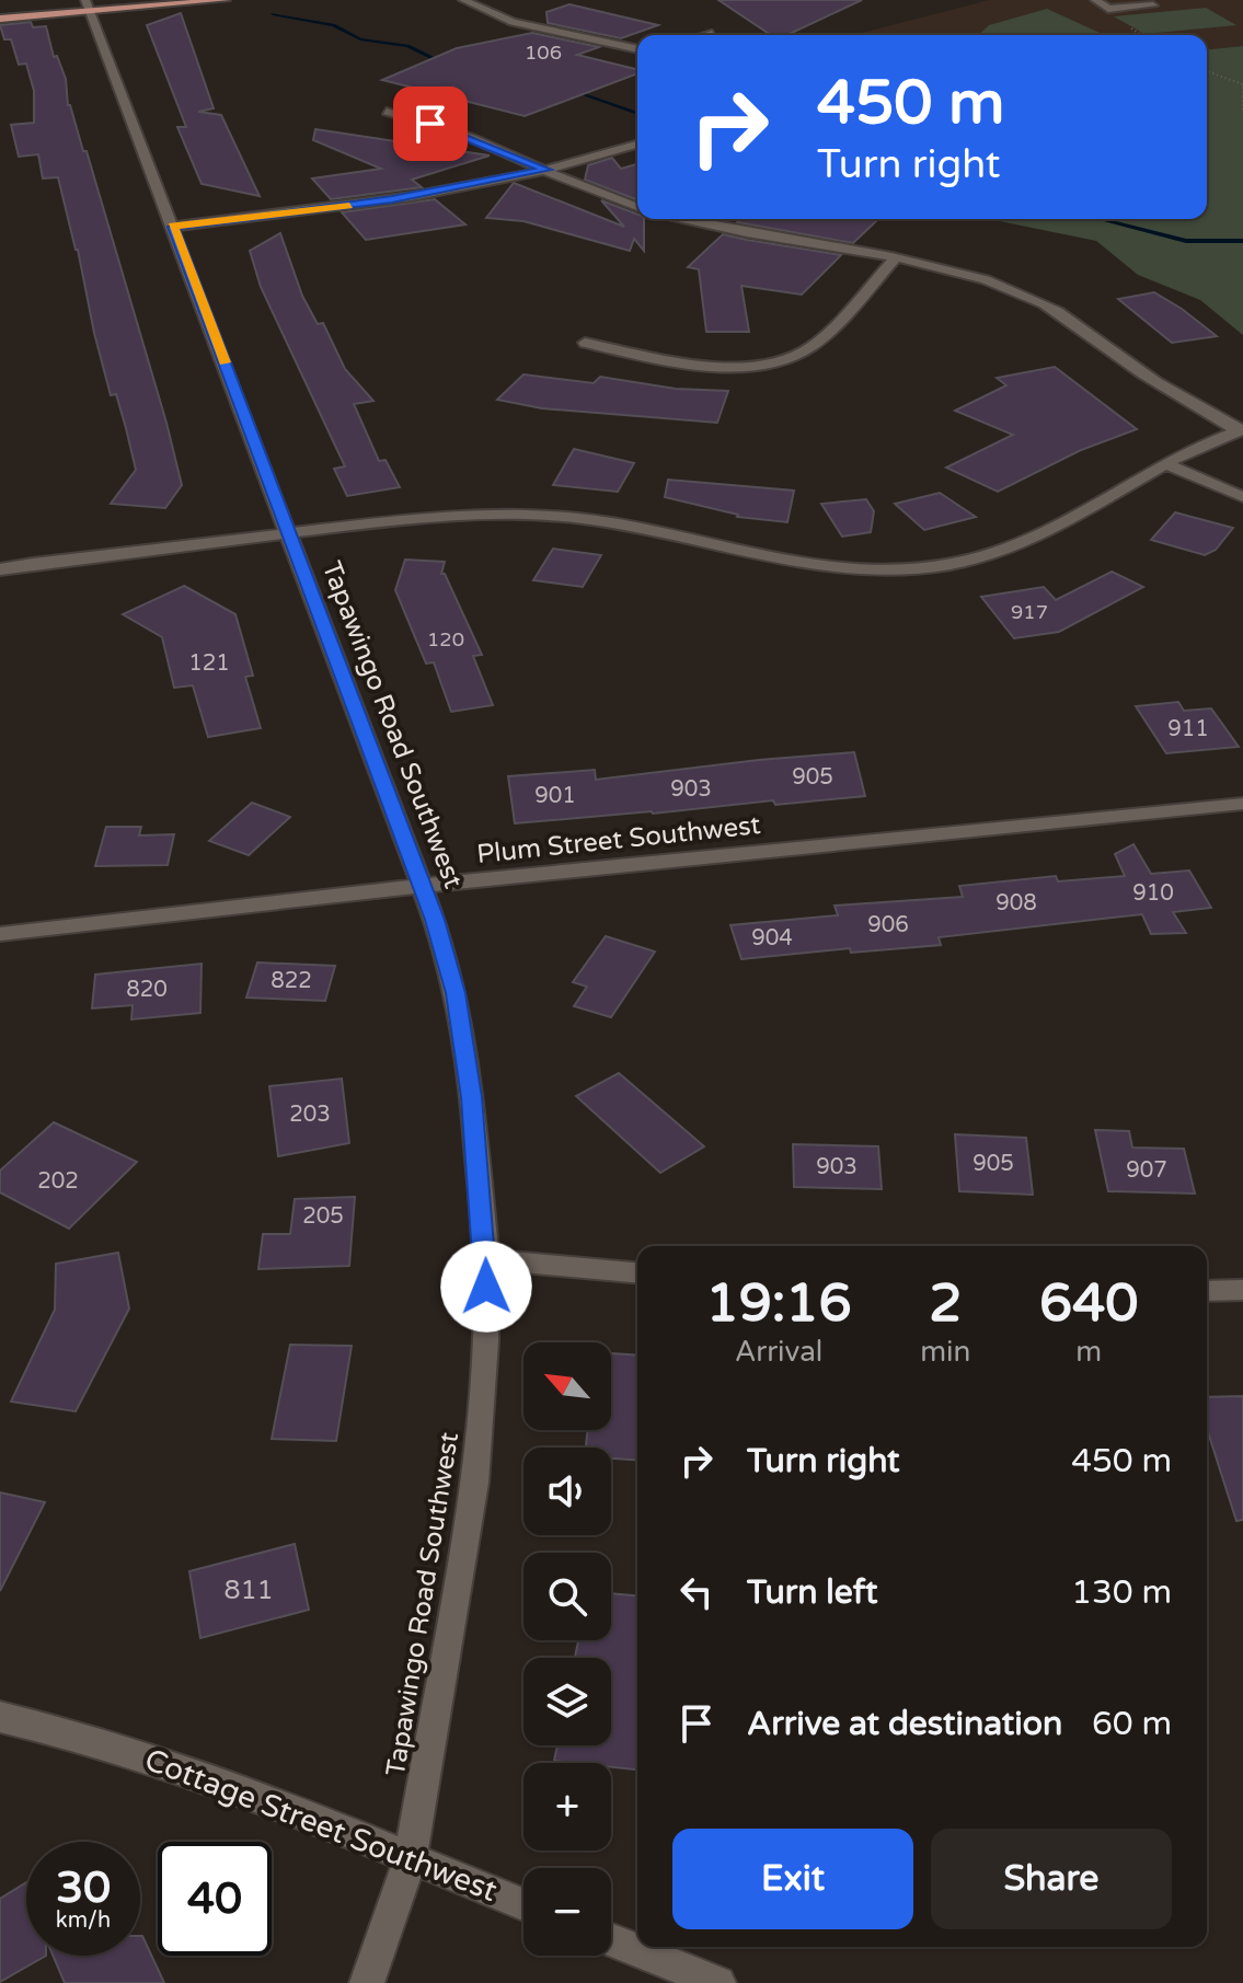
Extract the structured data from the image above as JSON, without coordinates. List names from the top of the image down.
{
  "streets": {
    "street": ["Tapawingo Road Southwest", "Plum Street Southwest", "Cottage Street Southwest"]
  },
  "crossings": [
    ["Tapawingo Road Southwest", "Plum Street Southwest"],
    ["Tapawingo Road Southwest", "Cottage Street Southwest"]
  ],
  "house_numbers": [
    "106",
    "917",
    "120",
    "121",
    "911",
    "905",
    "903",
    "901",
    "910",
    "908",
    "906",
    "904",
    "822",
    "820",
    "203",
    "905",
    "903",
    "907",
    "202",
    "205",
    "811"
  ],
  "north": "top left",
  "page": {
    "turn": ["450 m", "Turn right"],
    "eta": [
      "19:16",
      "Arrival",
      "2",
      "min",
      "640",
      "m"
    ],
    "map_buttons": ["+", "−"],
    "list": [
      {
        "name": "Turn right",
        "value": "450 m"
      },
      {
        "name": "Turn left",
        "value": "130 m"
      },
      {
        "name": "Arrive at destination",
        "value": "60 m"
      }
    ],
    "buttons": ["Exit", "Share"],
    "speed": "30 km/h",
    "limit": "40"
  }
}
